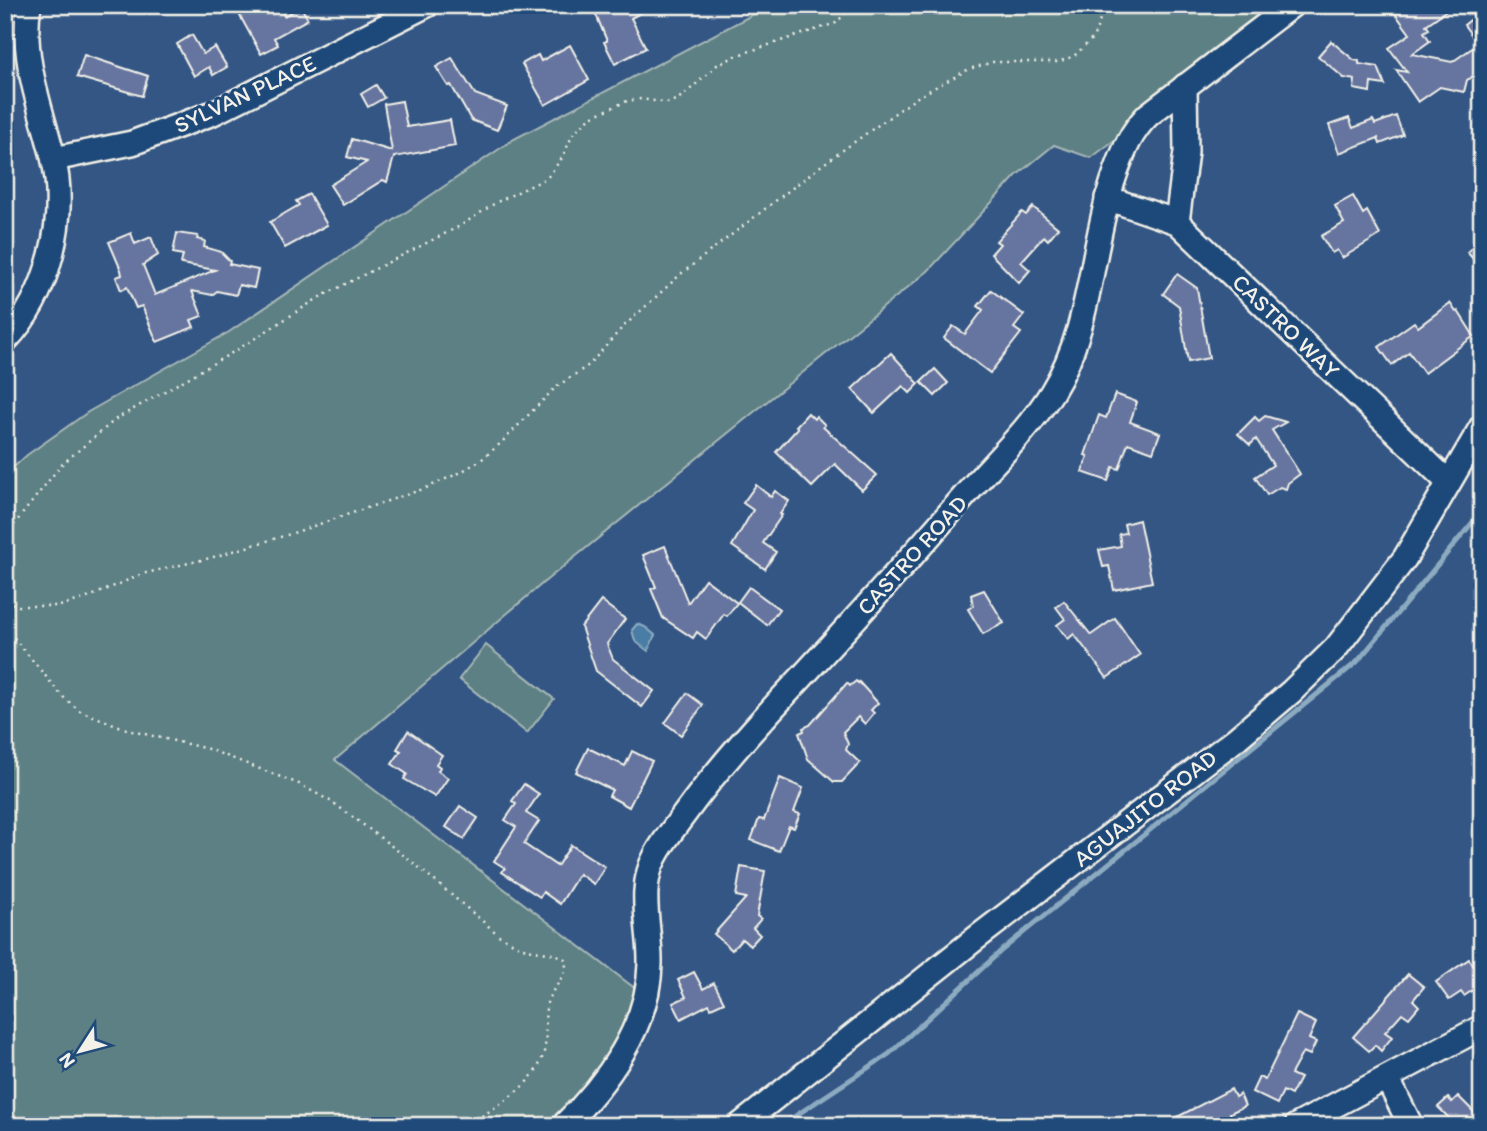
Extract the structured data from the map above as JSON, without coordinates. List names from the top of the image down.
{
  "streets": {
    "street": [
      "SYLVAN PLACE",
      "CASTRO WAY",
      "CASTRO ROAD",
      "AGUAJITO ROAD"
    ]
  },
  "crossings": [
    ["CASTRO WAY", "CASTRO ROAD"],
    ["CASTRO WAY", "AGUAJITO ROAD"]
  ],
  "north": "bottom left"
}
